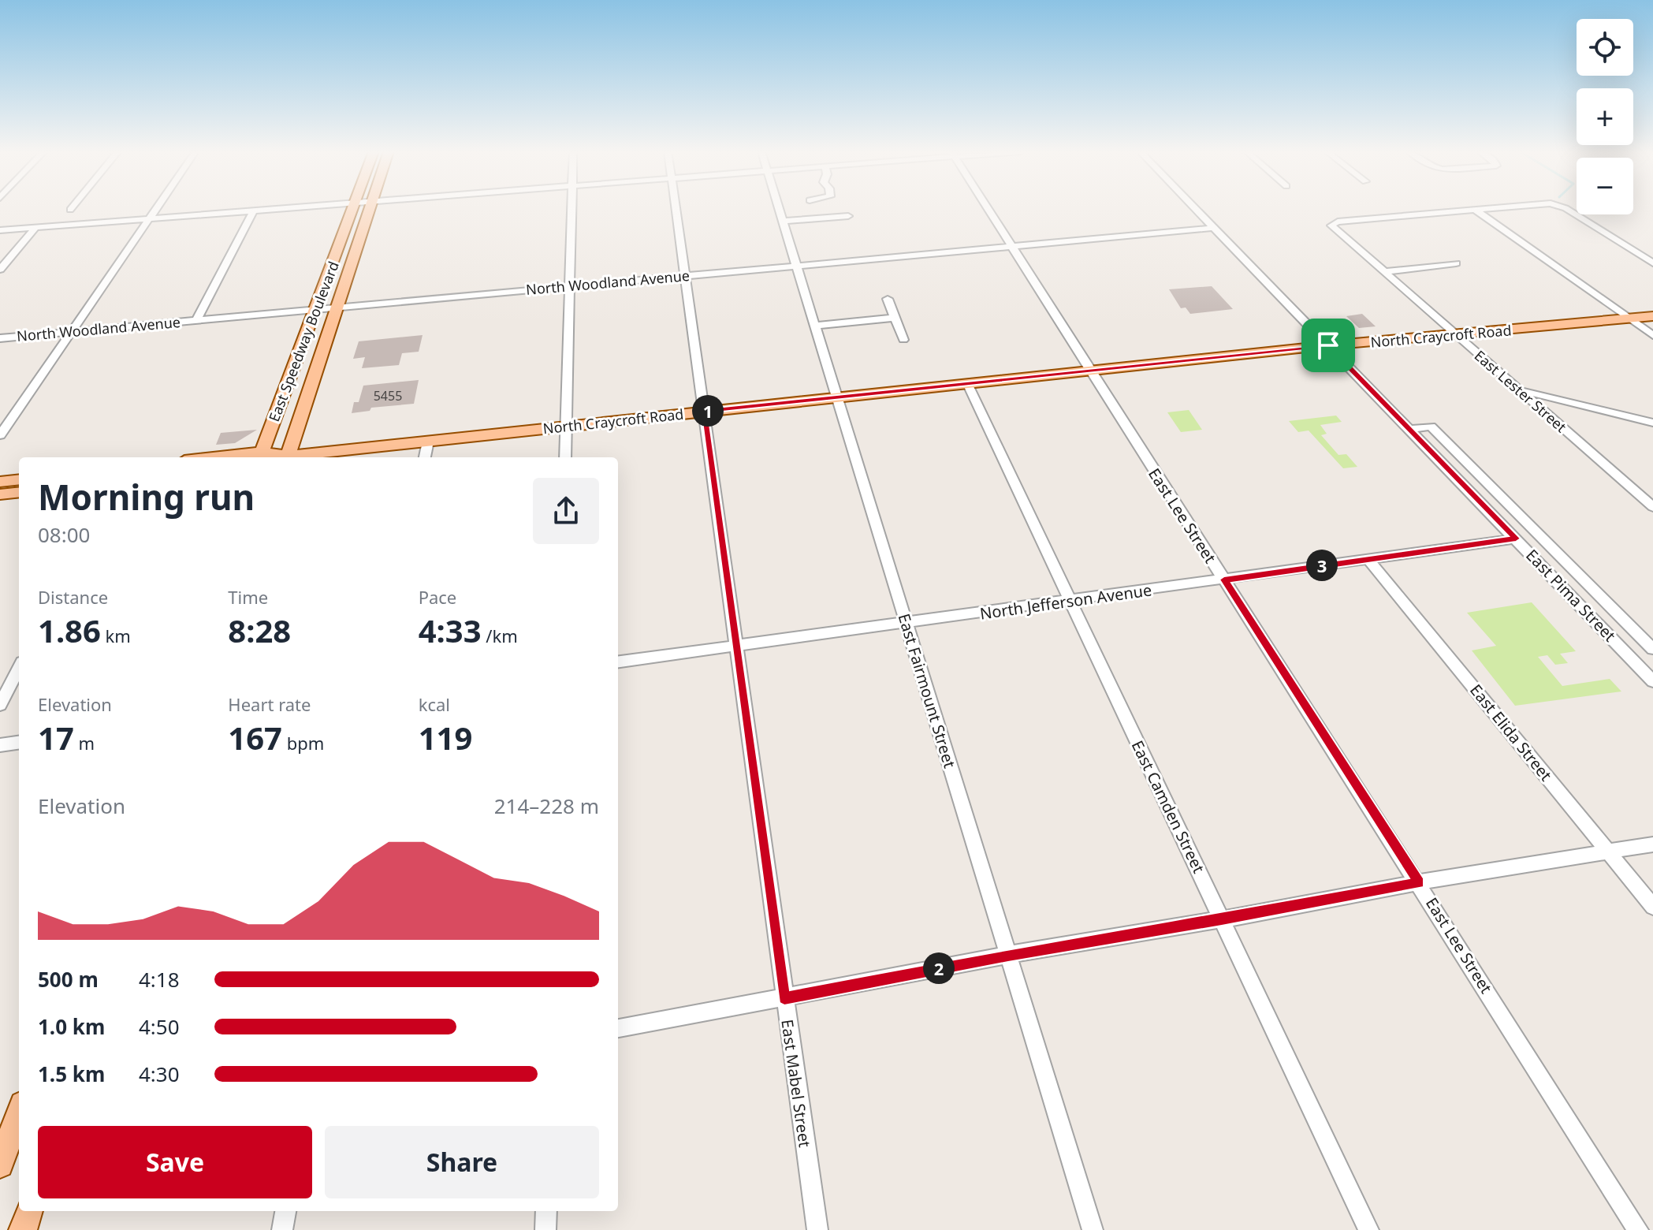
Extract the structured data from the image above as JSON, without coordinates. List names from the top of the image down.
{
  "streets": {
    "main road": ["North Craycroft Road", "East Speedway Boulevard"],
    "street": [
      "North Woodland Avenue",
      "East Lester Street",
      "East Lee Street",
      "East Pima Street",
      "North Jefferson Avenue",
      "East Fairmount Street",
      "East Elida Street",
      "East Camden Street",
      "East Mabel Street"
    ]
  },
  "crossings": [
    ["North Woodland Avenue", "East Speedway Boulevard"],
    ["North Woodland Avenue", "East Lee Street"],
    ["North Woodland Avenue", "East Pima Street"],
    ["North Woodland Avenue", "East Fairmount Street"],
    ["North Woodland Avenue", "East Mabel Street"],
    ["North Craycroft Road", "East Lester Street"],
    ["North Craycroft Road", "East Lee Street"],
    ["North Craycroft Road", "East Pima Street"],
    ["North Craycroft Road", "East Fairmount Street"],
    ["North Craycroft Road", "East Camden Street"],
    ["North Craycroft Road", "East Mabel Street"],
    ["East Lee Street", "North Jefferson Avenue"],
    ["East Pima Street", "North Jefferson Avenue"],
    ["North Jefferson Avenue", "East Fairmount Street"],
    ["North Jefferson Avenue", "East Elida Street"],
    ["North Jefferson Avenue", "East Camden Street"],
    ["North Jefferson Avenue", "East Mabel Street"]
  ],
  "house_numbers": ["5455"],
  "page": {
    "map_buttons": ["+", "−"],
    "pins": ["1", "3", "2"],
    "heading": ["Morning run", "08:00"],
    "stats": [
      ["Distance", "1.86 km"],
      ["Time", "8:28"],
      ["Pace", "4:33 /km"],
      ["Elevation", "17 m"],
      ["Heart rate", "167 bpm"],
      ["kcal", "119"]
    ],
    "chart": ["Elevation", "214–228 m"],
    "list": [
      {
        "name": "500 m",
        "note": "4:18"
      },
      {
        "name": "1.0 km",
        "note": "4:50"
      },
      {
        "name": "1.5 km",
        "note": "4:30"
      }
    ],
    "buttons": ["Save", "Share"]
  }
}
